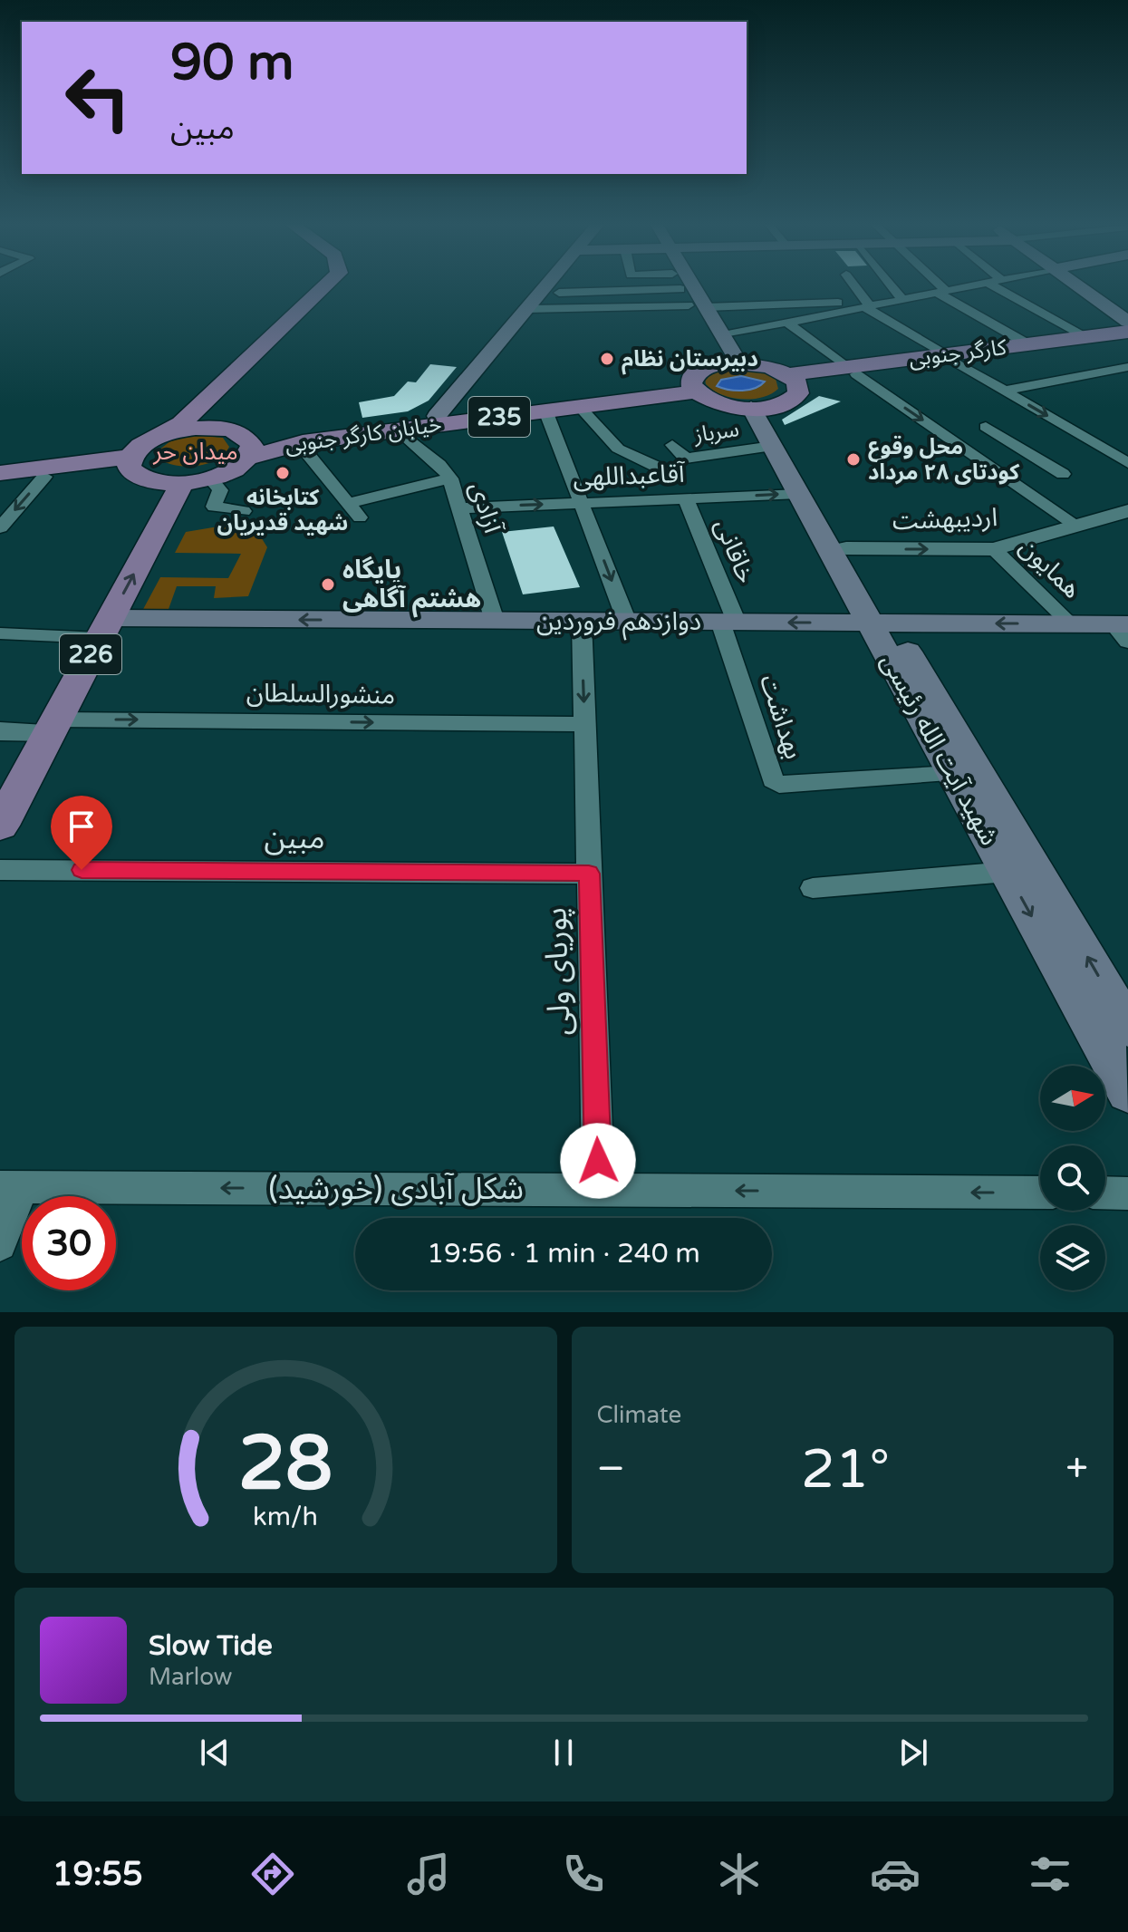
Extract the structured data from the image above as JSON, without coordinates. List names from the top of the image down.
{
  "streets": {
    "main road": [
      "کارگر جنوبی",
      "235",
      "خیابان کارگر جنوبی",
      "دوازدهم فروردین",
      "226",
      "شهید آیت الله رئیسی"
    ],
    "street": [
      "سرباز",
      "آقاعبداللهی",
      "آزادی",
      "اردیبهشت",
      "خاقانی",
      "همایون",
      "منشورالسلطان",
      "بهداشت",
      "مبین",
      "پوریای ولی",
      "شکل آبادی (خورشید)"
    ]
  },
  "crossings": [
    ["سرباز", "شهید آیت الله رئیسی"],
    ["خیابان کارگر جنوبی", "آزادی"],
    ["آقاعبداللهی", "آزادی"],
    ["آقاعبداللهی", "خاقانی"],
    ["آقاعبداللهی", "شهید آیت الله رئیسی"],
    ["آزادی", "دوازدهم فروردین"],
    ["اردیبهشت", "همایون"],
    ["اردیبهشت", "شهید آیت الله رئیسی"],
    ["خاقانی", "دوازدهم فروردین"],
    ["خاقانی", "بهداشت"],
    ["همایون", "دوازدهم فروردین"],
    ["دوازدهم فروردین", "226"],
    ["دوازدهم فروردین", "بهداشت"],
    ["دوازدهم فروردین", "شهید آیت الله رئیسی"],
    ["دوازدهم فروردین", "پوریای ولی"],
    ["226", "منشورالسلطان"],
    ["منشورالسلطان", "پوریای ولی"],
    ["بهداشت", "شهید آیت الله رئیسی"],
    ["مبین", "پوریای ولی"],
    ["پوریای ولی", "شکل آبادی (خورشید)"]
  ],
  "one_way": ["اردیبهشت", "منشورالسلطان", "شکل آبادی (خورشید)"],
  "districts": ["میدان حر"],
  "places": [
    "دبیرستان نظام",
    "محل وقوع کودتای ۲۸ مرداد",
    "کتابخانه شهید قدیریان",
    "پایگاه هشتم آگاهی"
  ],
  "north": "right",
  "page": {
    "turn": ["90 m", "مبین"],
    "limit": "30",
    "trip": "19:56 · 1 min · 240 m",
    "tile": "Climate",
    "heat": ["−", "21°", "+"],
    "song": ["Slow Tide", "Marlow"],
    "tabs": "19:55",
    "gauge": ["28", "km/h"]
  }
}
